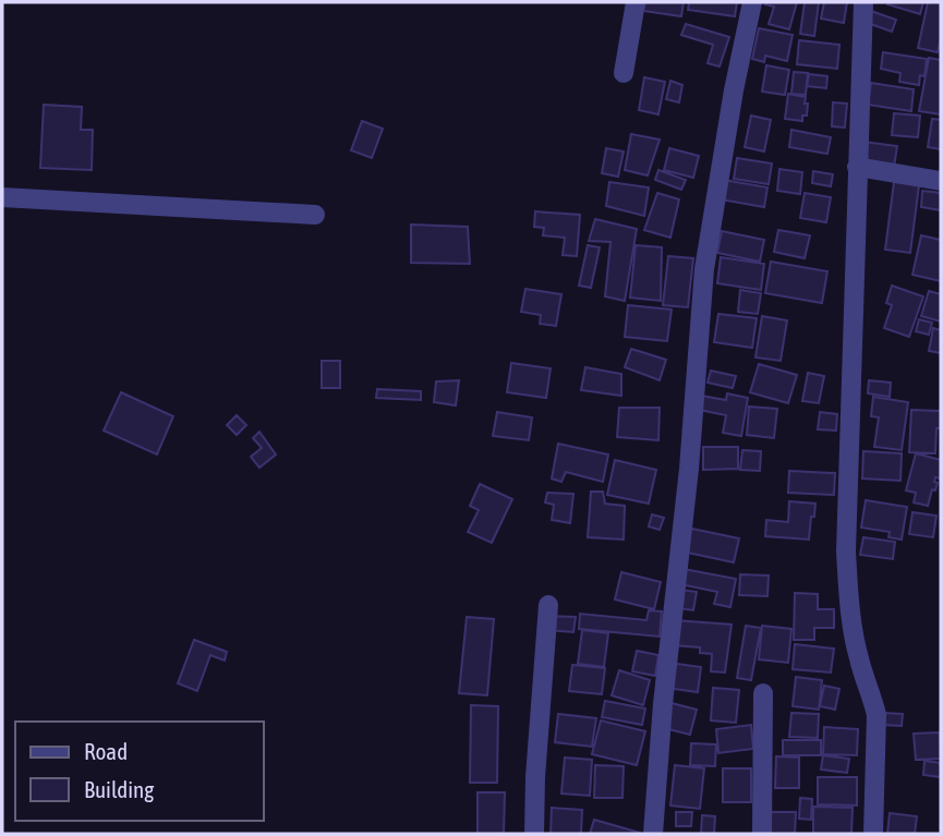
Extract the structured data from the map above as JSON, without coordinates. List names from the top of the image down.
{
  "legend": ["Road", "Building"]
}
